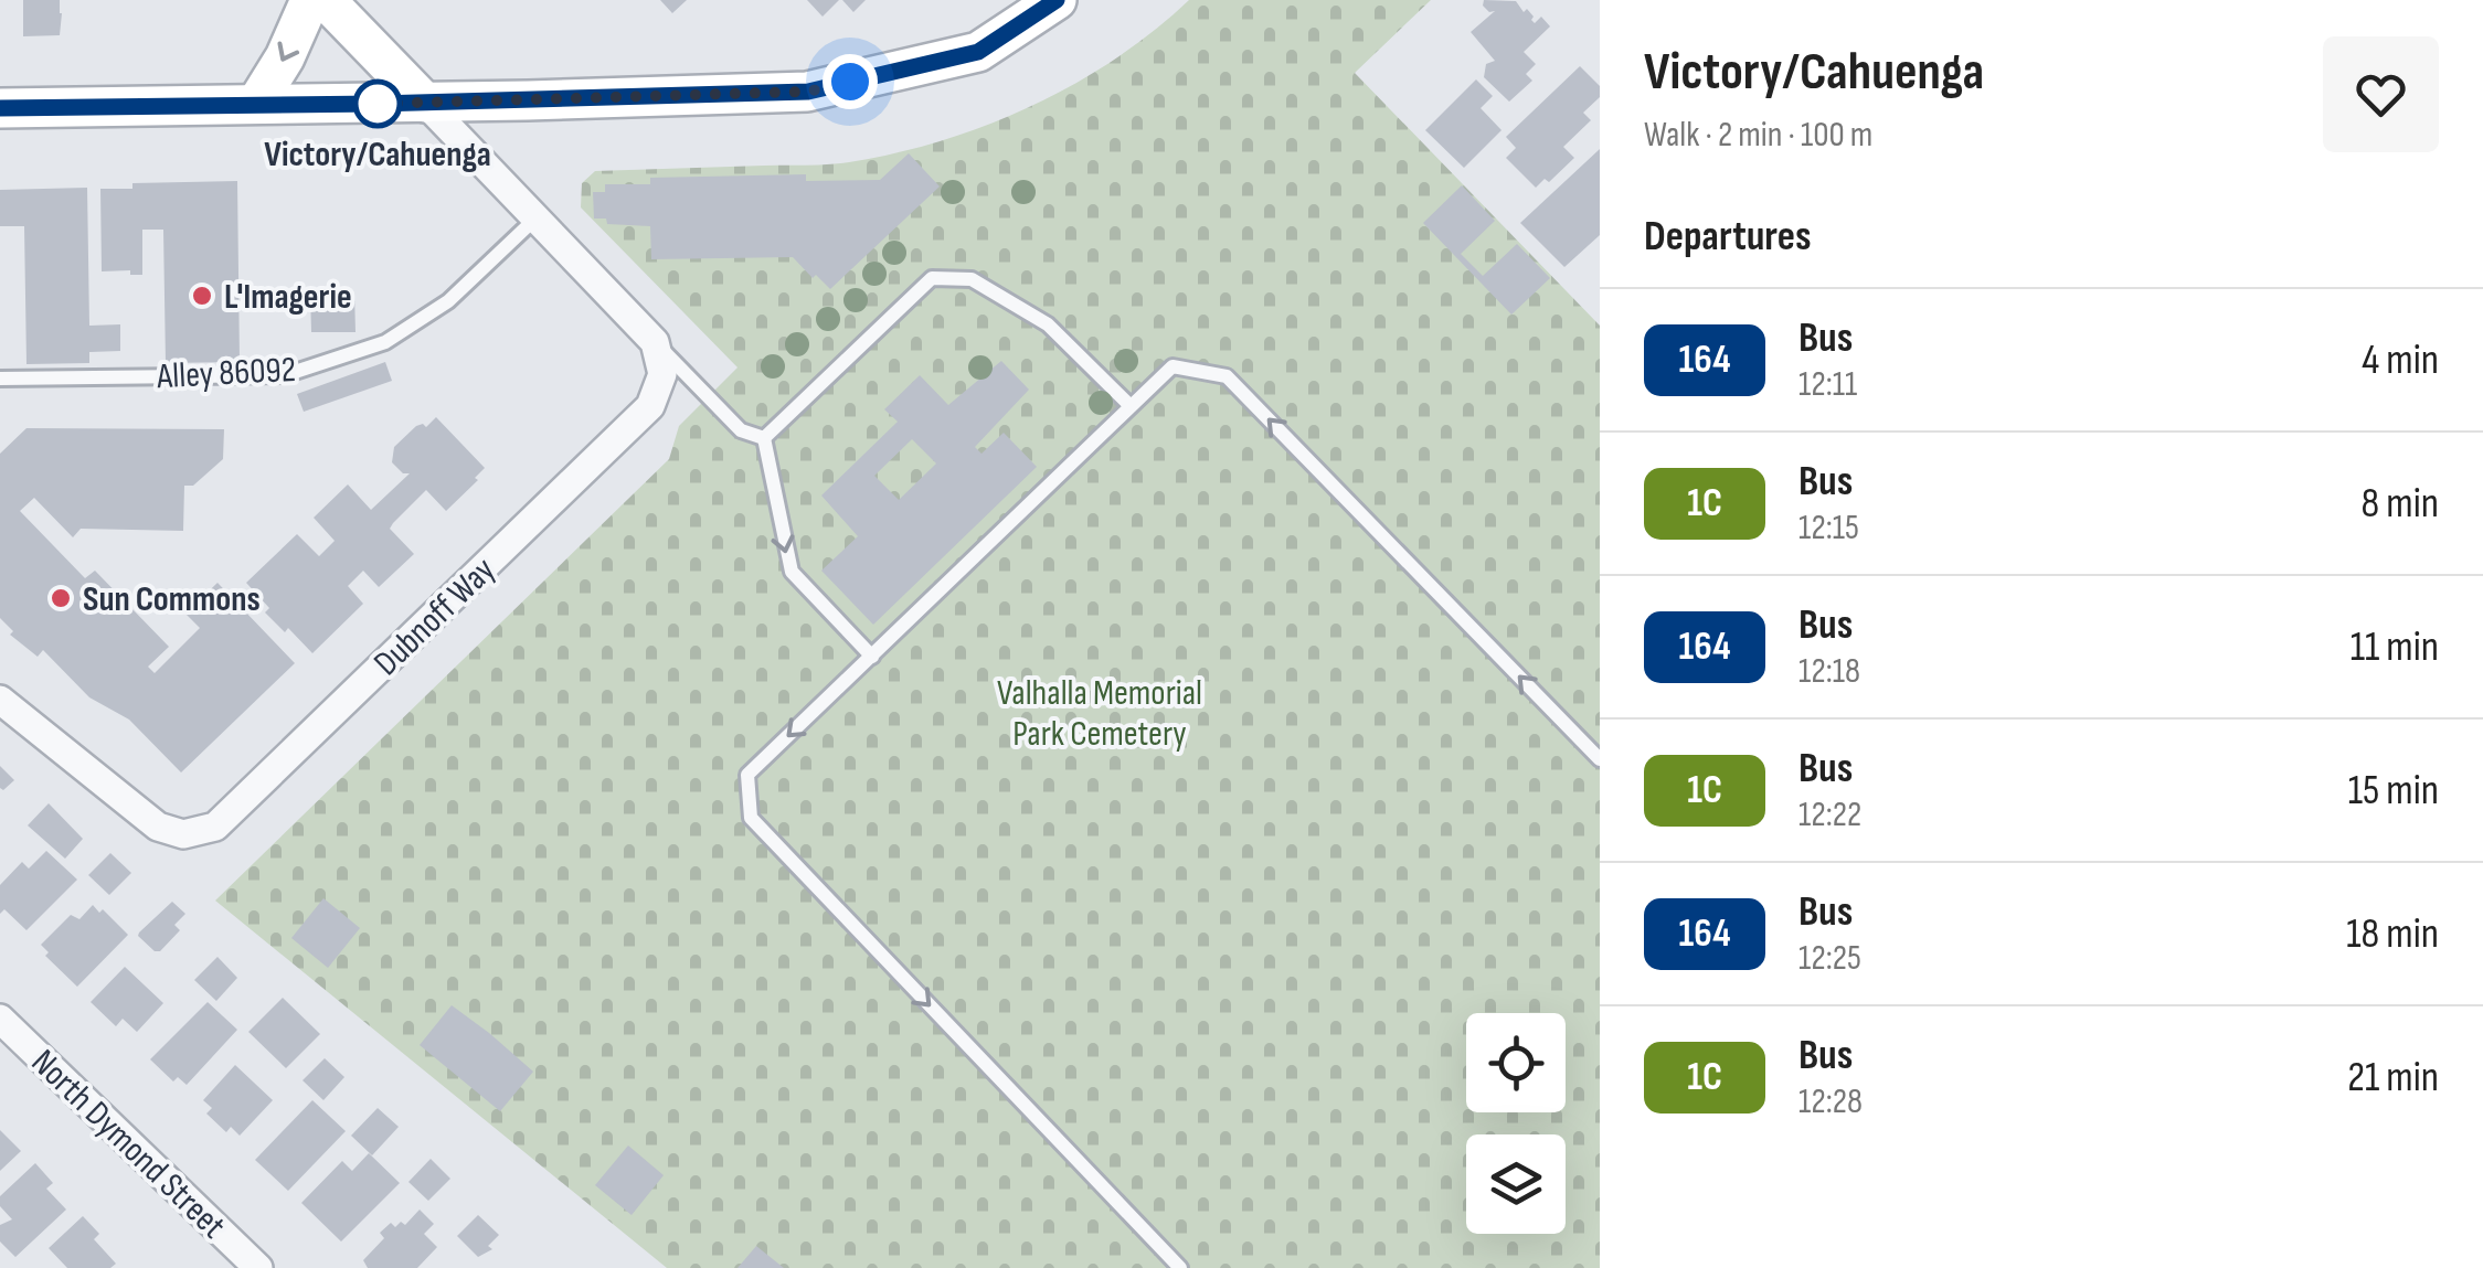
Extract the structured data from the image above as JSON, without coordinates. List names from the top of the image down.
{
  "streets": {
    "street": ["Dubnoff Way", "North Dymond Street"],
    "lane": ["Alley 86092"]
  },
  "parks": ["Valhalla Memorial Park Cemetery"],
  "places": ["Victory/Cahuenga", "L'Imagerie", "Sun Commons"],
  "lines": ["bus line 164"],
  "page": {
    "heading": [
      ["Victory/Cahuenga", "Walk · 2 min · 100 m"],
      "Departures"
    ],
    "list": [
      {
        "mark": "164",
        "name": "Bus",
        "note": "12:11",
        "value": "4 min"
      },
      {
        "mark": "1C",
        "name": "Bus",
        "note": "12:15",
        "value": "8 min"
      },
      {
        "mark": "164",
        "name": "Bus",
        "note": "12:18",
        "value": "11 min"
      },
      {
        "mark": "1C",
        "name": "Bus",
        "note": "12:22",
        "value": "15 min"
      },
      {
        "mark": "164",
        "name": "Bus",
        "note": "12:25",
        "value": "18 min"
      },
      {
        "mark": "1C",
        "name": "Bus",
        "note": "12:28",
        "value": "21 min"
      }
    ]
  }
}
